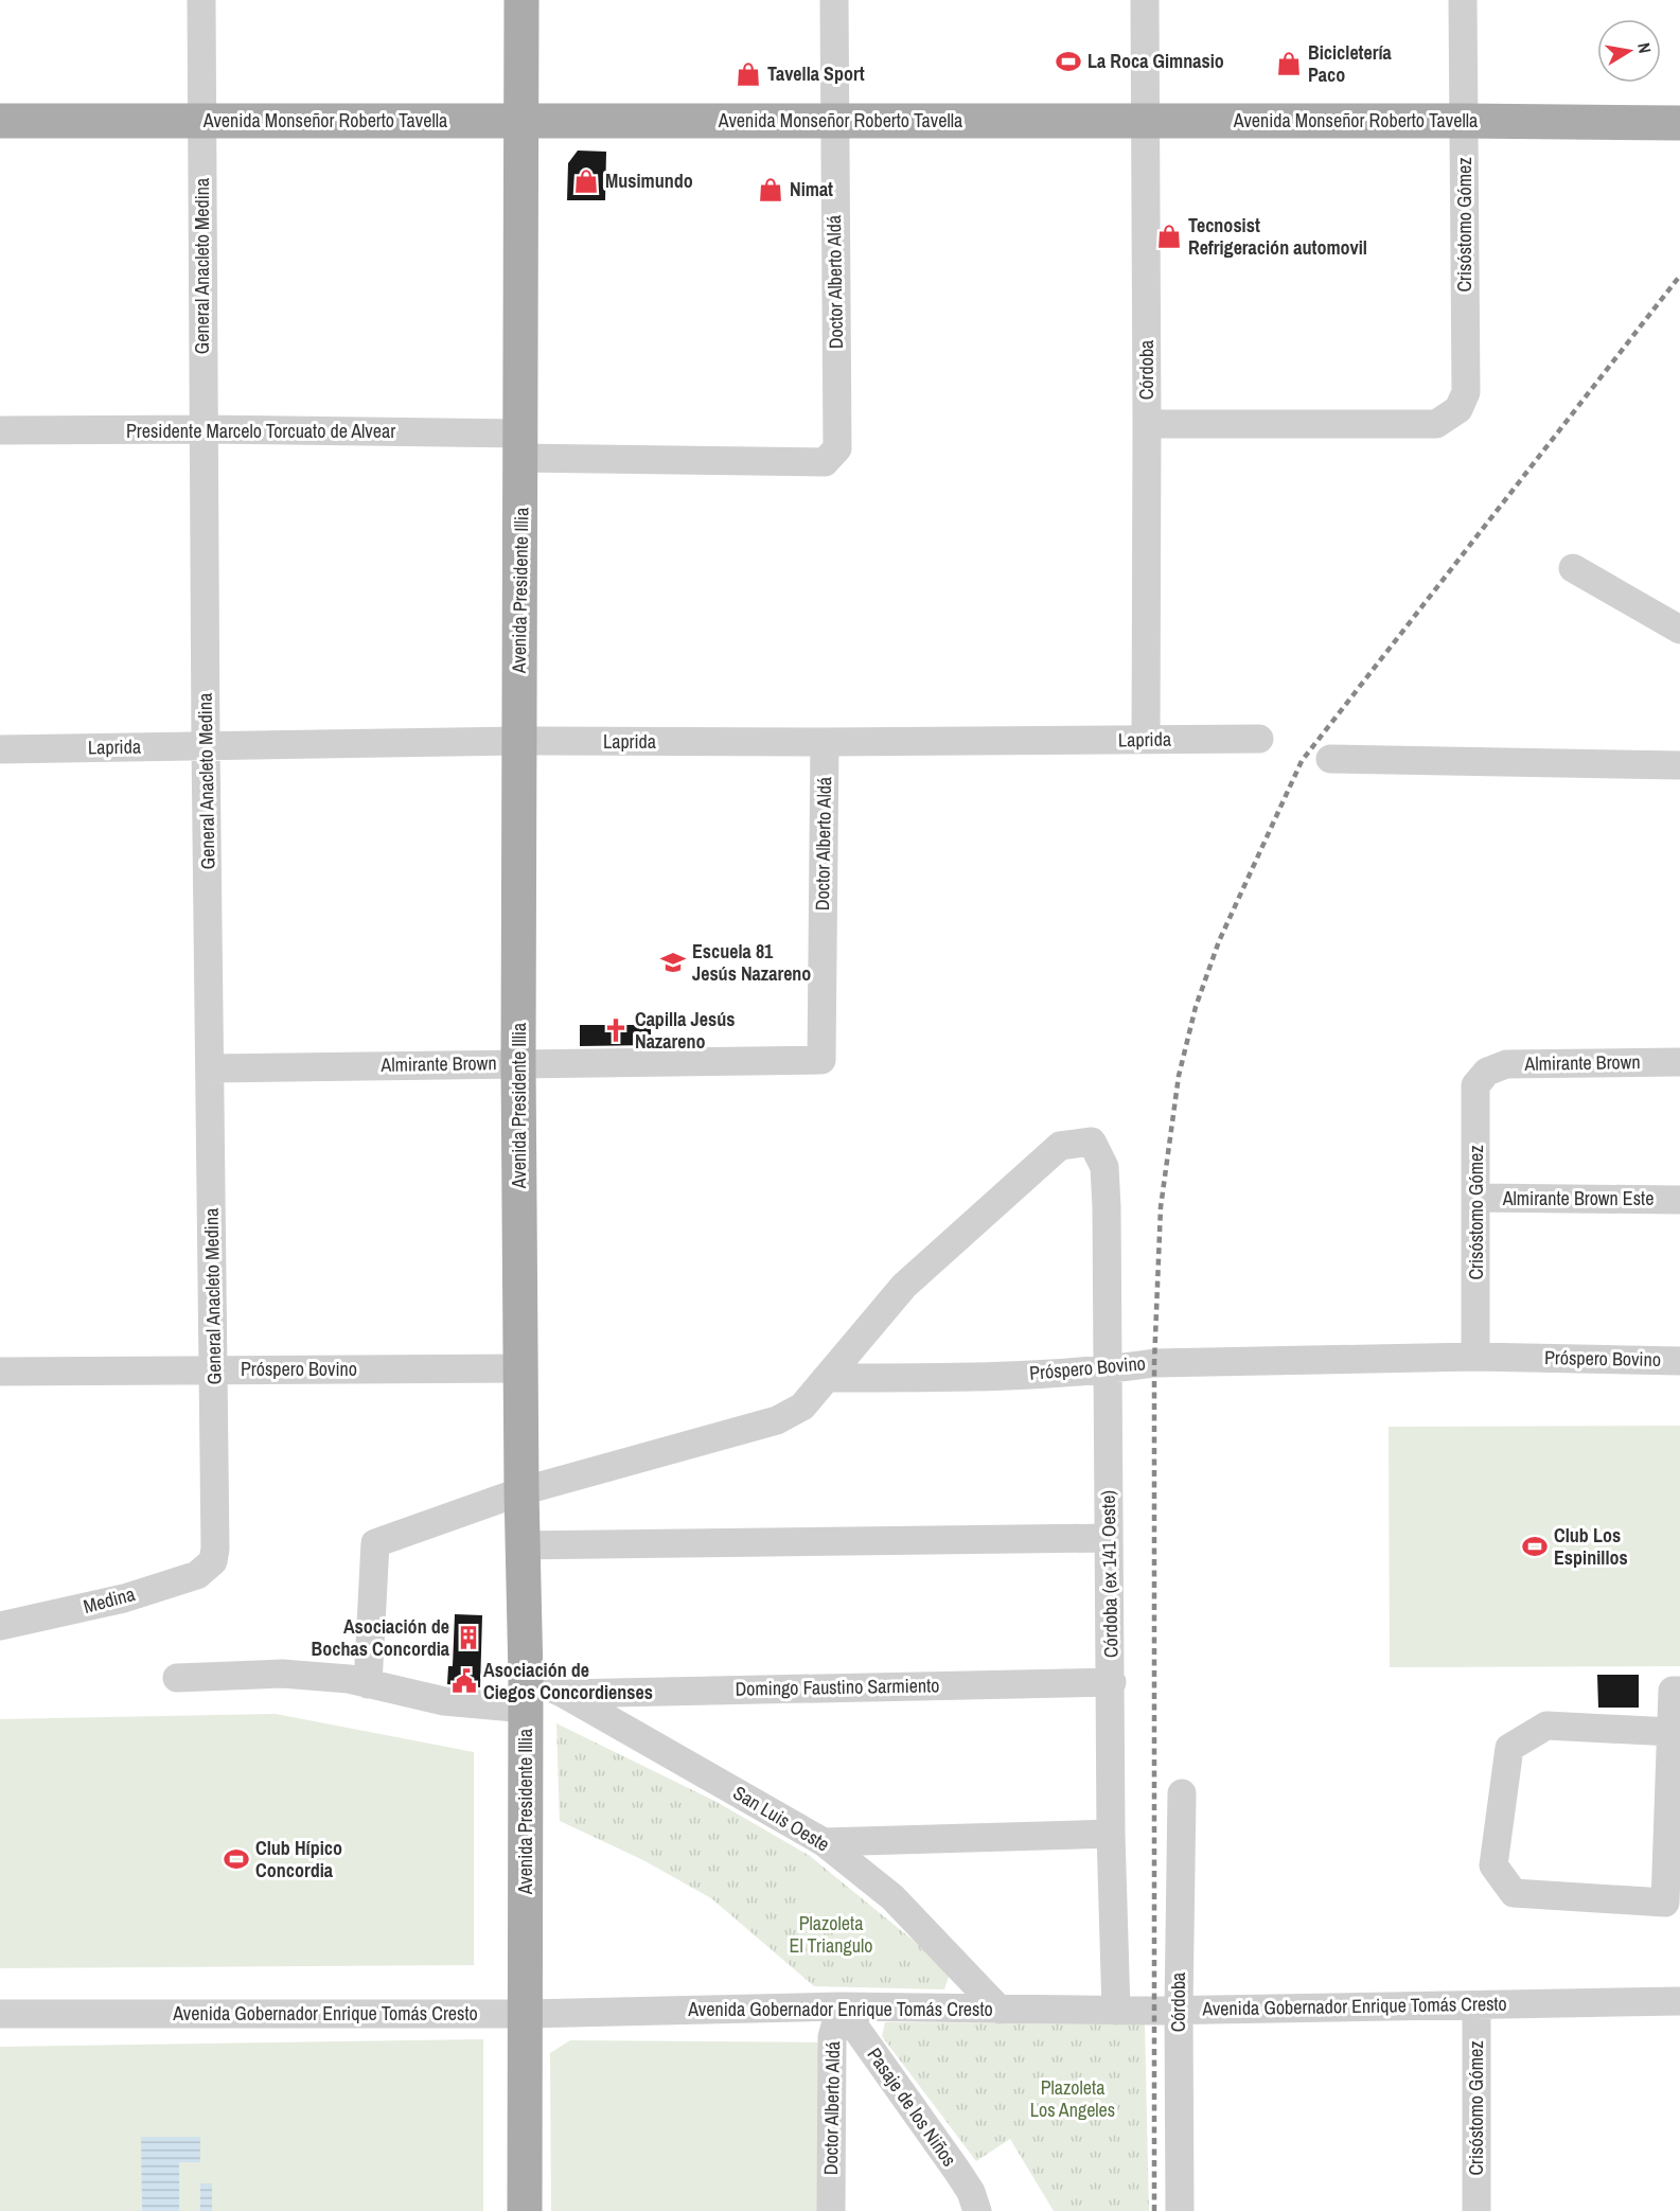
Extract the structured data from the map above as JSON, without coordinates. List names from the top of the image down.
{
  "streets": {
    "main road": ["Avenida Monseñor Roberto Tavella", "Avenida Presidente Illia"],
    "street": [
      "Crisóstomo Gómez",
      "General Anacleto Medina",
      "Doctor Alberto Aldá",
      "Córdoba",
      "Presidente Marcelo Torcuato de Alvear",
      "Laprida",
      "Almirante Brown",
      "Almirante Brown Este",
      "Próspero Bovino",
      "Córdoba (ex 141 Oeste)",
      "Medina",
      "Domingo Faustino Sarmiento",
      "San Luis Oeste",
      "Avenida Gobernador Enrique Tomás Cresto",
      "Pasaje de los Niños"
    ]
  },
  "crossings": [
    ["Avenida Monseñor Roberto Tavella", "Crisóstomo Gómez"],
    ["Avenida Monseñor Roberto Tavella", "General Anacleto Medina"],
    ["Avenida Monseñor Roberto Tavella", "Doctor Alberto Aldá"],
    ["Avenida Monseñor Roberto Tavella", "Córdoba"],
    ["Avenida Monseñor Roberto Tavella", "Avenida Presidente Illia"],
    ["Crisóstomo Gómez", "Córdoba"],
    ["Crisóstomo Gómez", "Almirante Brown"],
    ["Crisóstomo Gómez", "Almirante Brown Este"],
    ["Crisóstomo Gómez", "Próspero Bovino"],
    ["Crisóstomo Gómez", "Avenida Gobernador Enrique Tomás Cresto"],
    ["General Anacleto Medina", "Presidente Marcelo Torcuato de Alvear"],
    ["General Anacleto Medina", "Laprida"],
    ["General Anacleto Medina", "Almirante Brown"],
    ["General Anacleto Medina", "Próspero Bovino"],
    ["General Anacleto Medina", "Medina"],
    ["Doctor Alberto Aldá", "Presidente Marcelo Torcuato de Alvear"],
    ["Doctor Alberto Aldá", "Laprida"],
    ["Doctor Alberto Aldá", "Almirante Brown"],
    ["Doctor Alberto Aldá", "Avenida Gobernador Enrique Tomás Cresto"],
    ["Doctor Alberto Aldá", "Pasaje de los Niños"],
    ["Córdoba", "Laprida"],
    ["Córdoba", "Avenida Gobernador Enrique Tomás Cresto"],
    ["Presidente Marcelo Torcuato de Alvear", "Avenida Presidente Illia"],
    ["Avenida Presidente Illia", "Laprida"],
    ["Avenida Presidente Illia", "Almirante Brown"],
    ["Avenida Presidente Illia", "Próspero Bovino"],
    ["Avenida Presidente Illia", "San Luis Oeste"],
    ["Avenida Presidente Illia", "Avenida Gobernador Enrique Tomás Cresto"],
    ["Próspero Bovino", "Córdoba (ex 141 Oeste)"],
    ["Córdoba (ex 141 Oeste)", "Domingo Faustino Sarmiento"],
    ["Córdoba (ex 141 Oeste)", "Avenida Gobernador Enrique Tomás Cresto"],
    ["Domingo Faustino Sarmiento", "San Luis Oeste"],
    ["San Luis Oeste", "Avenida Gobernador Enrique Tomás Cresto"],
    ["Avenida Gobernador Enrique Tomás Cresto", "Pasaje de los Niños"]
  ],
  "parks": ["Plazoleta El Triangulo", "Plazoleta Los Angeles"],
  "places": {
    "sports": ["La Roca Gimnasio", "Club Los Espinillos", "Club Hípico Concordia"],
    "shop": [
      "Bicicletería Paco",
      "Tavella Sport",
      "Musimundo",
      "Nimat",
      "Tecnosist Refrigeración automovil"
    ],
    "school or university": ["Escuela 81 Jesús Nazareno"],
    "church": ["Capilla Jesús Nazareno"],
    "building": ["Asociación de Bochas Concordia"],
    "public building": ["Asociación de Ciegos Concordienses"]
  },
  "north": "right"
}
